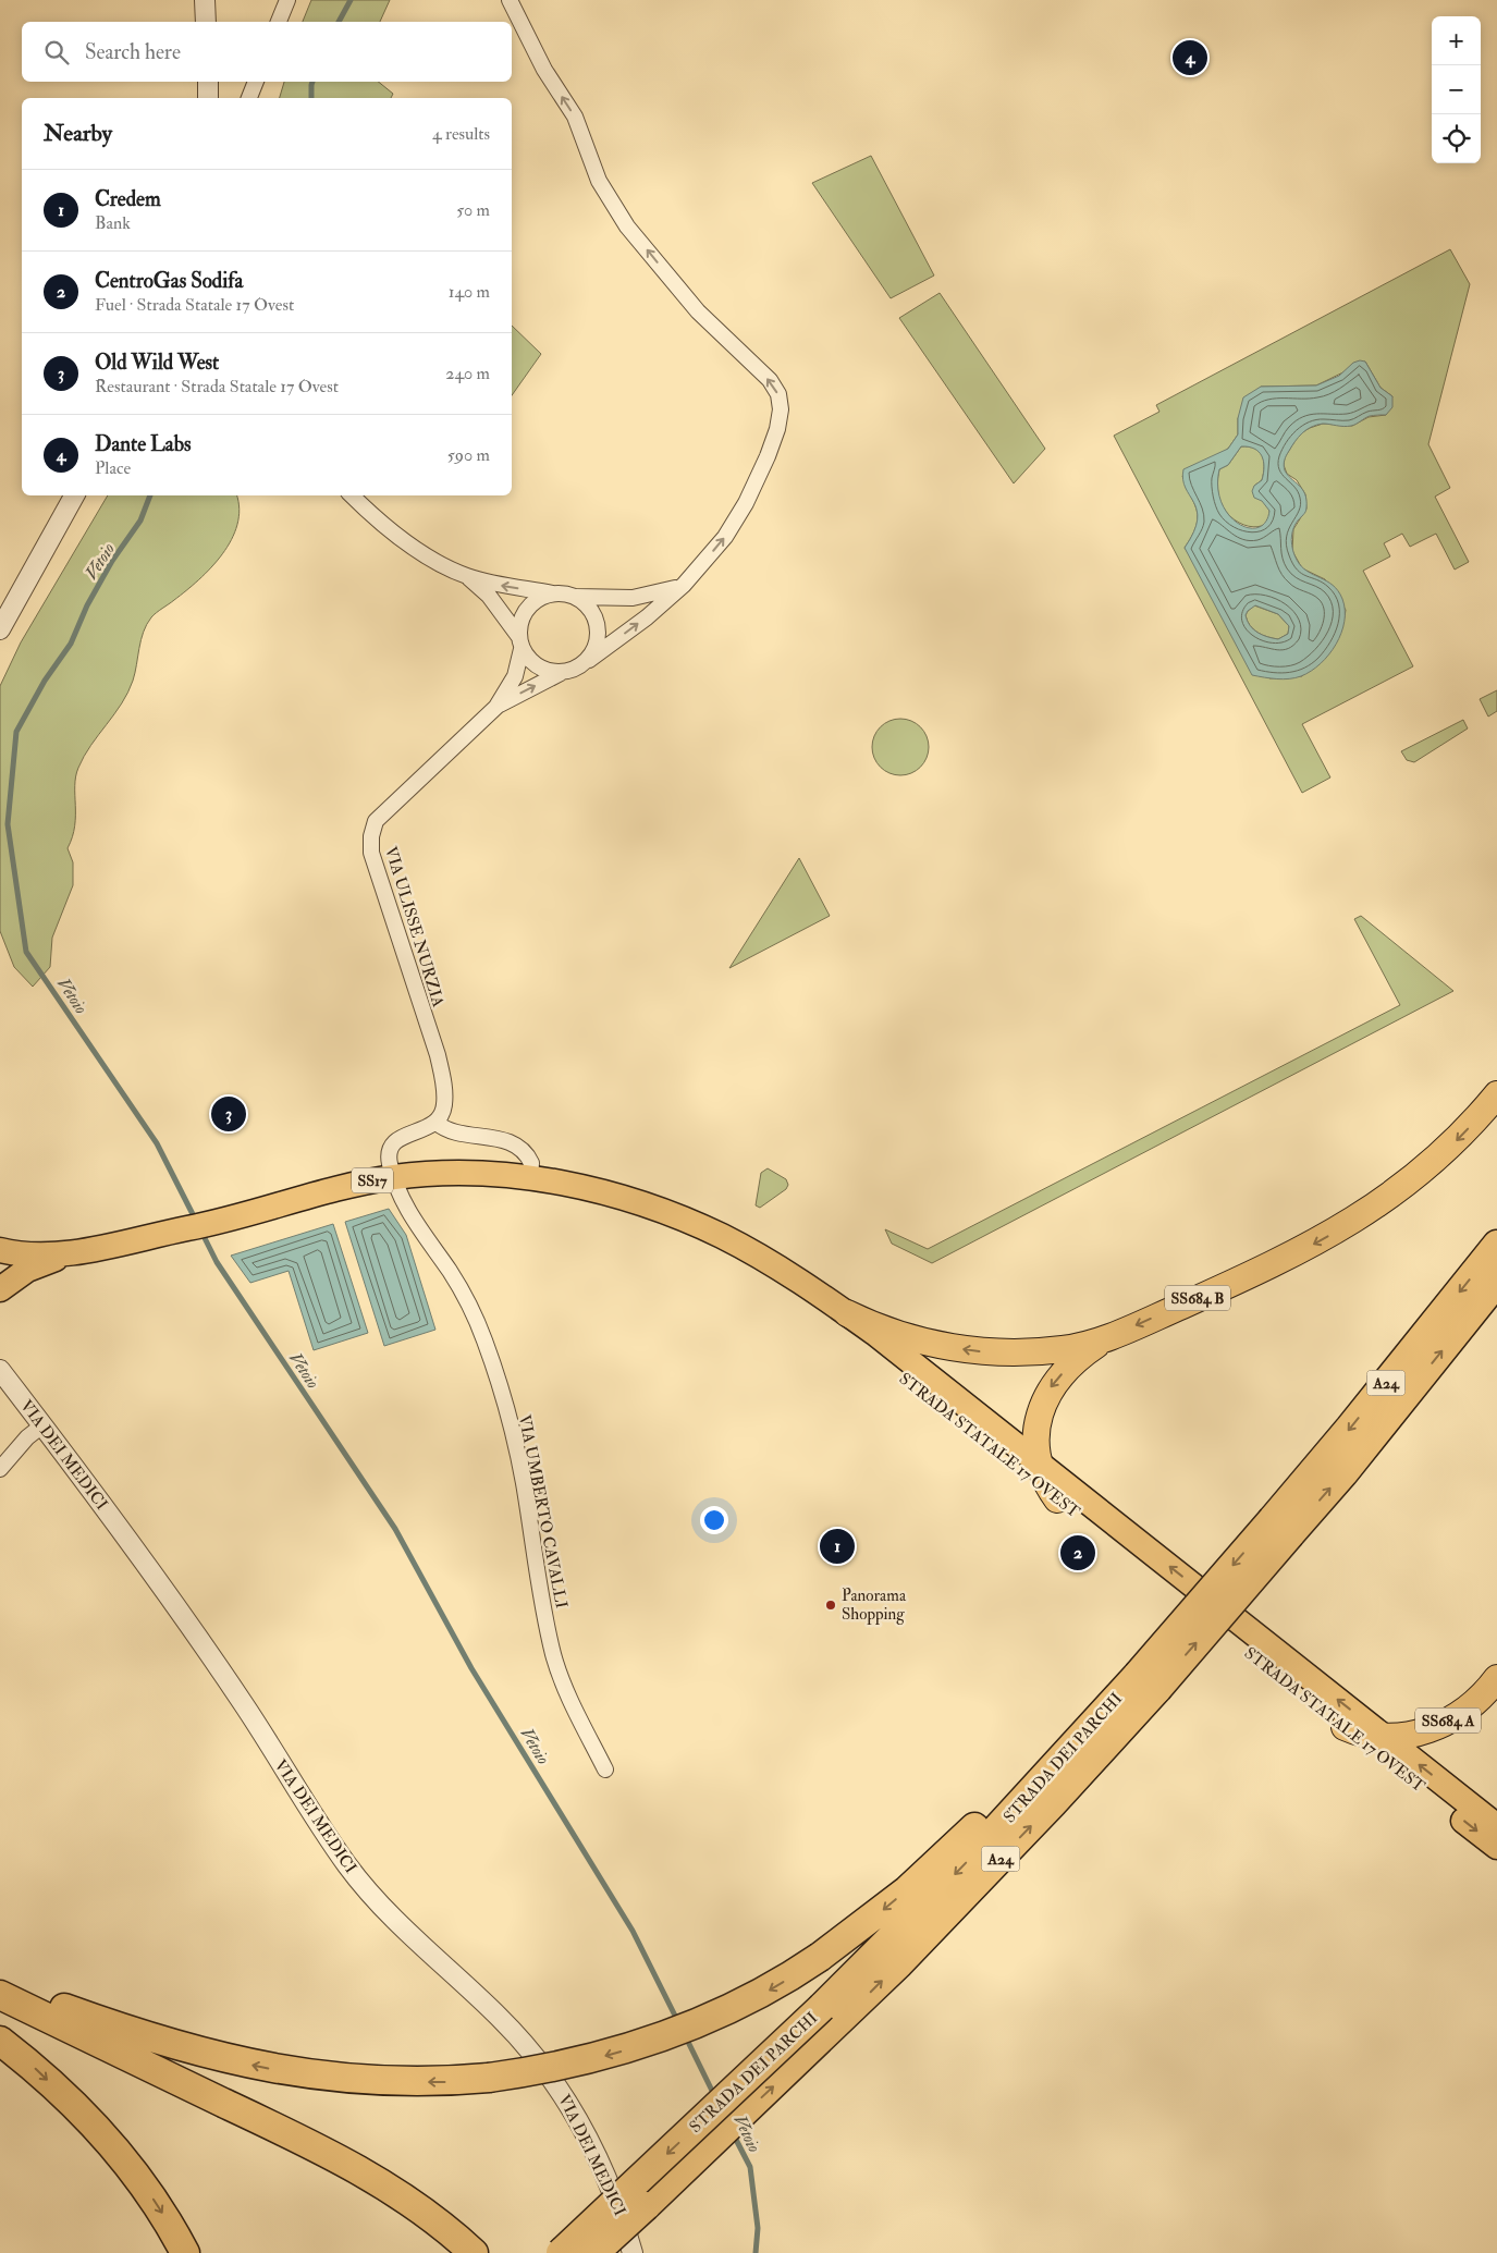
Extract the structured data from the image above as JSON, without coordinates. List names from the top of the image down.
{
  "streets": {
    "highway": [
      "SS684 B",
      "A24",
      "SS684 A",
      "STRADA DEI PARCHI"
    ],
    "main road": ["SS17", "STRADA STATALE 17 OVEST"],
    "street": ["VIA ULISSE NURZIA", "VIA DEI MEDICI", "VIA UMBERTO CAVALLI"]
  },
  "crossings": [
    ["SS17", "STRADA STATALE 17 OVEST"],
    ["SS684 B", "STRADA STATALE 17 OVEST"],
    ["STRADA STATALE 17 OVEST", "VIA UMBERTO CAVALLI"],
    ["STRADA STATALE 17 OVEST", "SS684 A"]
  ],
  "water": ["Vetoio"],
  "places": ["Panorama Shopping"],
  "page": {
    "map_buttons": ["+", "−"],
    "search": "Search here",
    "pins": [
      "4",
      "3",
      "1",
      "2"
    ],
    "heading": ["Nearby", "4 results"],
    "list": [
      {
        "mark": "1",
        "name": "Credem",
        "note": "Bank",
        "value": "50 m"
      },
      {
        "mark": "2",
        "name": "CentroGas Sodifa",
        "note": "Fuel · Strada Statale 17 Ovest",
        "value": "140 m"
      },
      {
        "mark": "3",
        "name": "Old Wild West",
        "note": "Restaurant · Strada Statale 17 Ovest",
        "value": "240 m"
      },
      {
        "mark": "4",
        "name": "Dante Labs",
        "note": "Place",
        "value": "590 m"
      }
    ]
  }
}
